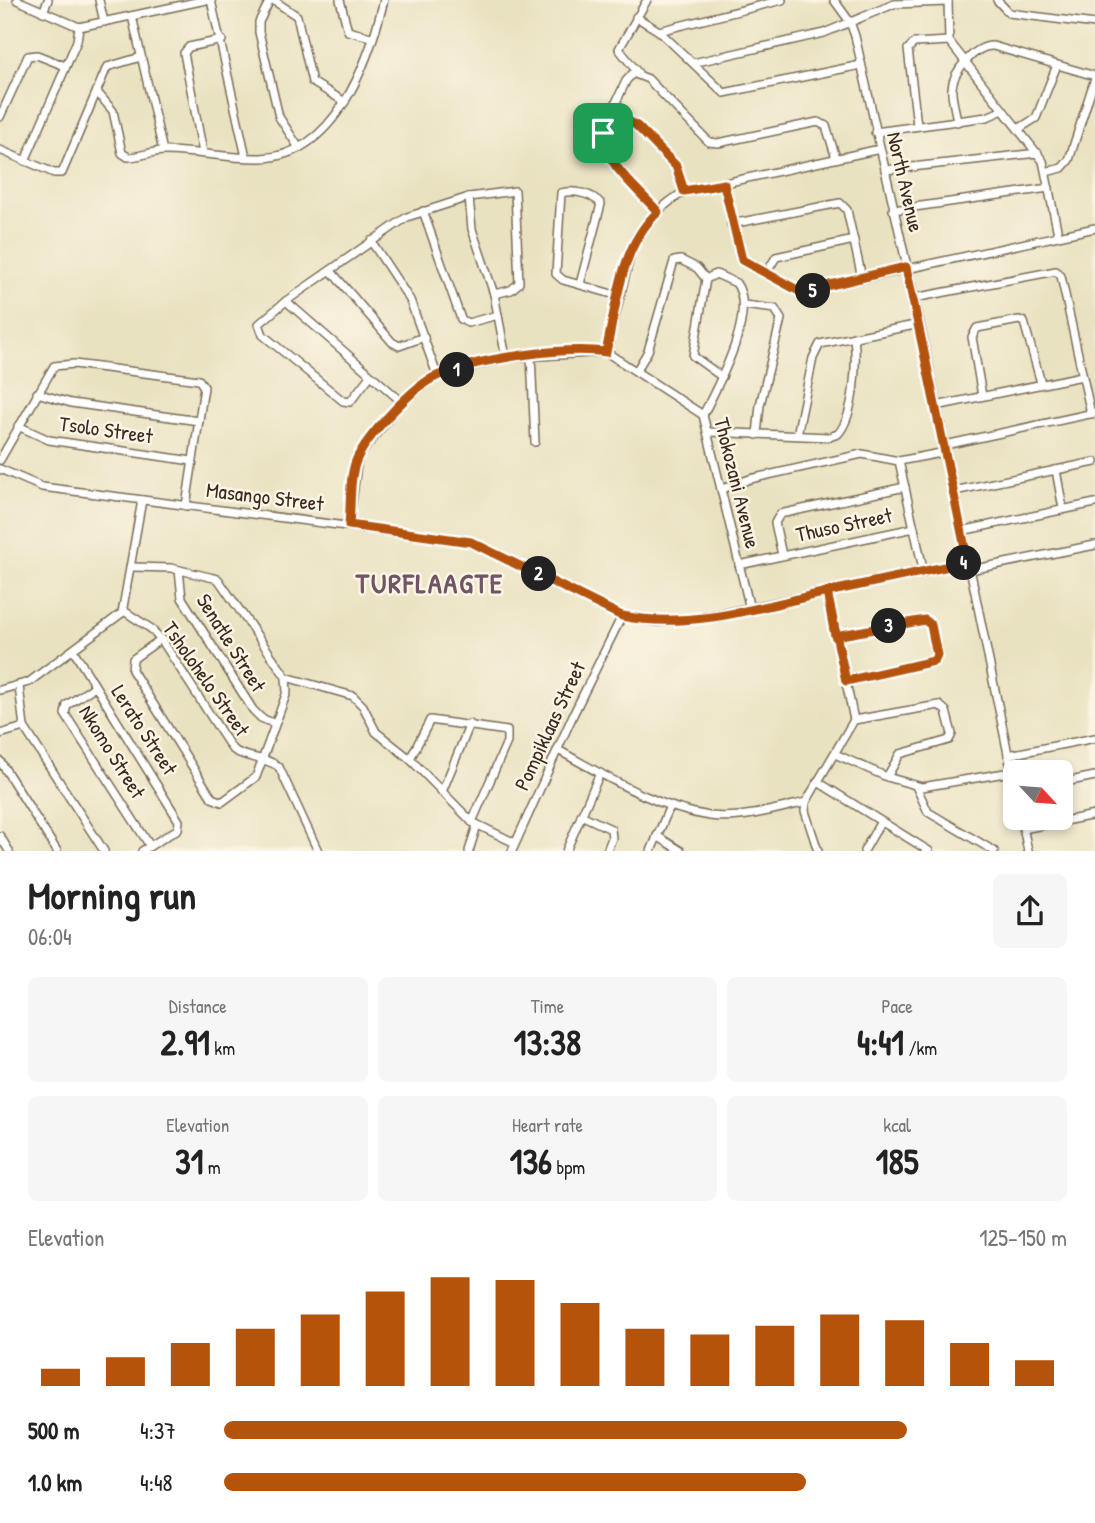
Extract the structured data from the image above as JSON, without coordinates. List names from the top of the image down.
{
  "streets": {
    "street": [
      "North Avenue",
      "Tsolo Street",
      "Thokozani Avenue",
      "Masango Street",
      "Thuso Street",
      "Senatle Street",
      "Tsholohelo Street",
      "Pompiklaas Street",
      "Lerato Street",
      "Nkomo Street"
    ]
  },
  "crossings": [
    ["North Avenue", "Masango Street"],
    ["Thokozani Avenue", "Masango Street"],
    ["Thokozani Avenue", "Thuso Street"],
    ["Masango Street", "Pompiklaas Street"],
    ["Lerato Street", "Nkomo Street"]
  ],
  "districts": ["TURFLAAGTE"],
  "north": "bottom right",
  "page": {
    "pins": [
      "5",
      "1",
      "4",
      "2",
      "3"
    ],
    "heading": ["Morning run", "06:04"],
    "stats": [
      ["Distance", "2.91 km"],
      ["Time", "13:38"],
      ["Pace", "4:41 /km"],
      ["Elevation", "31 m"],
      ["Heart rate", "136 bpm"],
      ["kcal", "185"]
    ],
    "chart": ["Elevation", "125–150 m"],
    "list": [
      {
        "name": "500 m",
        "note": "4:37"
      },
      {
        "name": "1.0 km",
        "note": "4:48"
      }
    ]
  }
}
